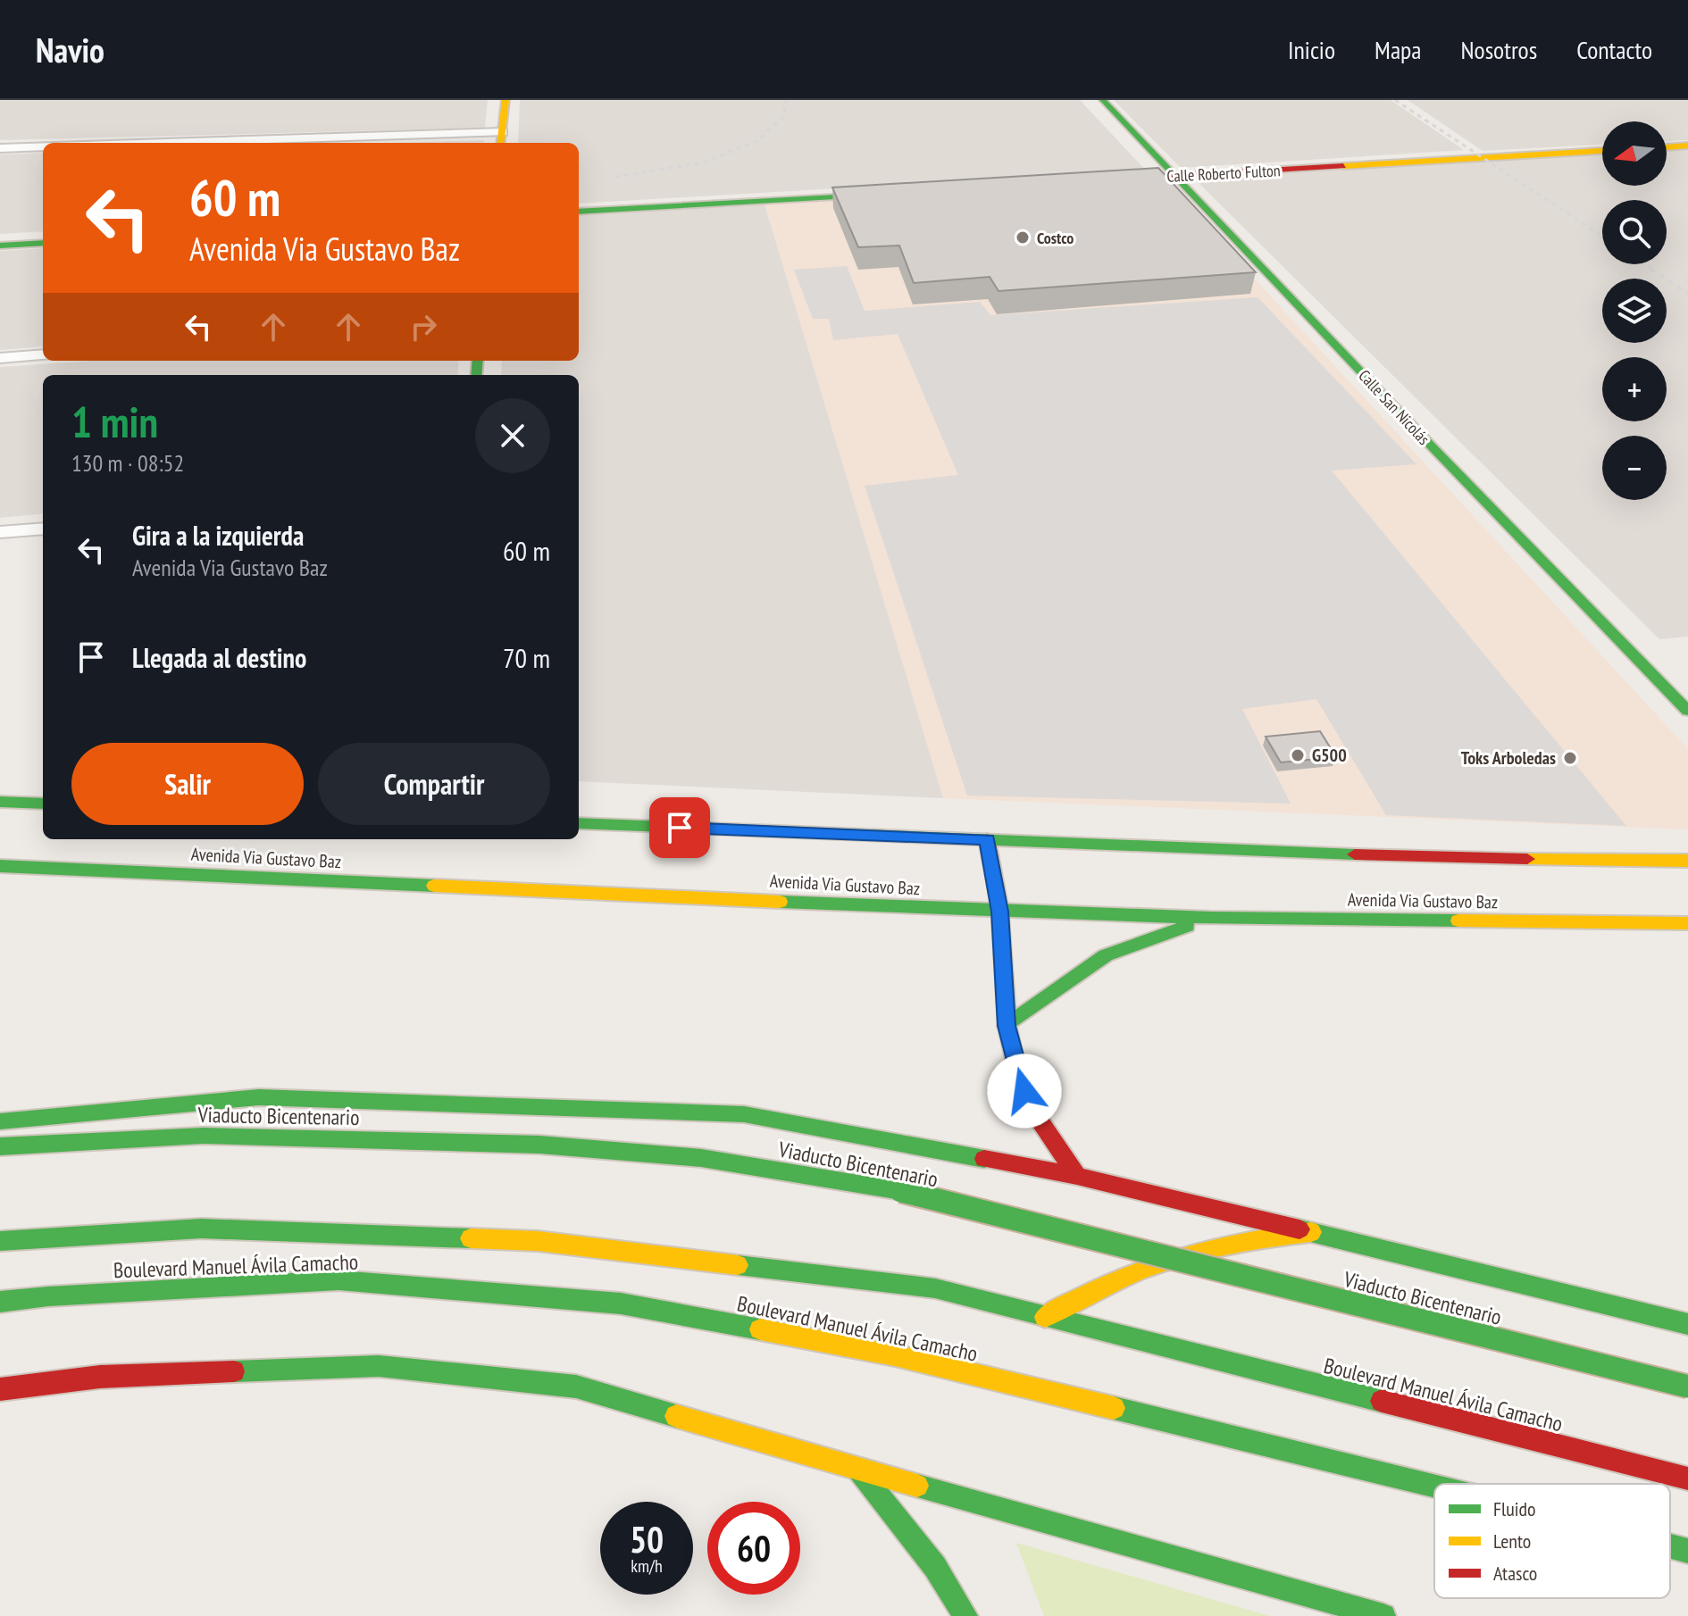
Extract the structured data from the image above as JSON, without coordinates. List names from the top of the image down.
{
  "streets": {
    "main road": [
      "Calle Roberto Fulton",
      "Calle San Nicolás",
      "Avenida Via Gustavo Baz",
      "Viaducto Bicentenario",
      "Boulevard Manuel Ávila Camacho"
    ]
  },
  "crossings": [
    ["Calle Roberto Fulton", "Calle San Nicolás"]
  ],
  "places": ["Costco", "G500", "Toks Arboledas"],
  "legend": ["Fluido", "Lento", "Atasco"],
  "north": "left",
  "page": {
    "header": "Navio",
    "nav": [
      "Inicio",
      "Mapa",
      "Nosotros",
      "Contacto"
    ],
    "map_buttons": ["+", "−"],
    "turn": ["60 m", "Avenida Via Gustavo Baz"],
    "heading": ["1 min", "130 m · 08:52"],
    "list": [
      {
        "name": "Gira a la izquierda",
        "note": "Avenida Via Gustavo Baz",
        "value": "60 m"
      },
      {
        "name": "Llegada al destino",
        "value": "70 m"
      }
    ],
    "buttons": ["Salir", "Compartir"],
    "speed": "50 km/h",
    "limit": "60"
  }
}
